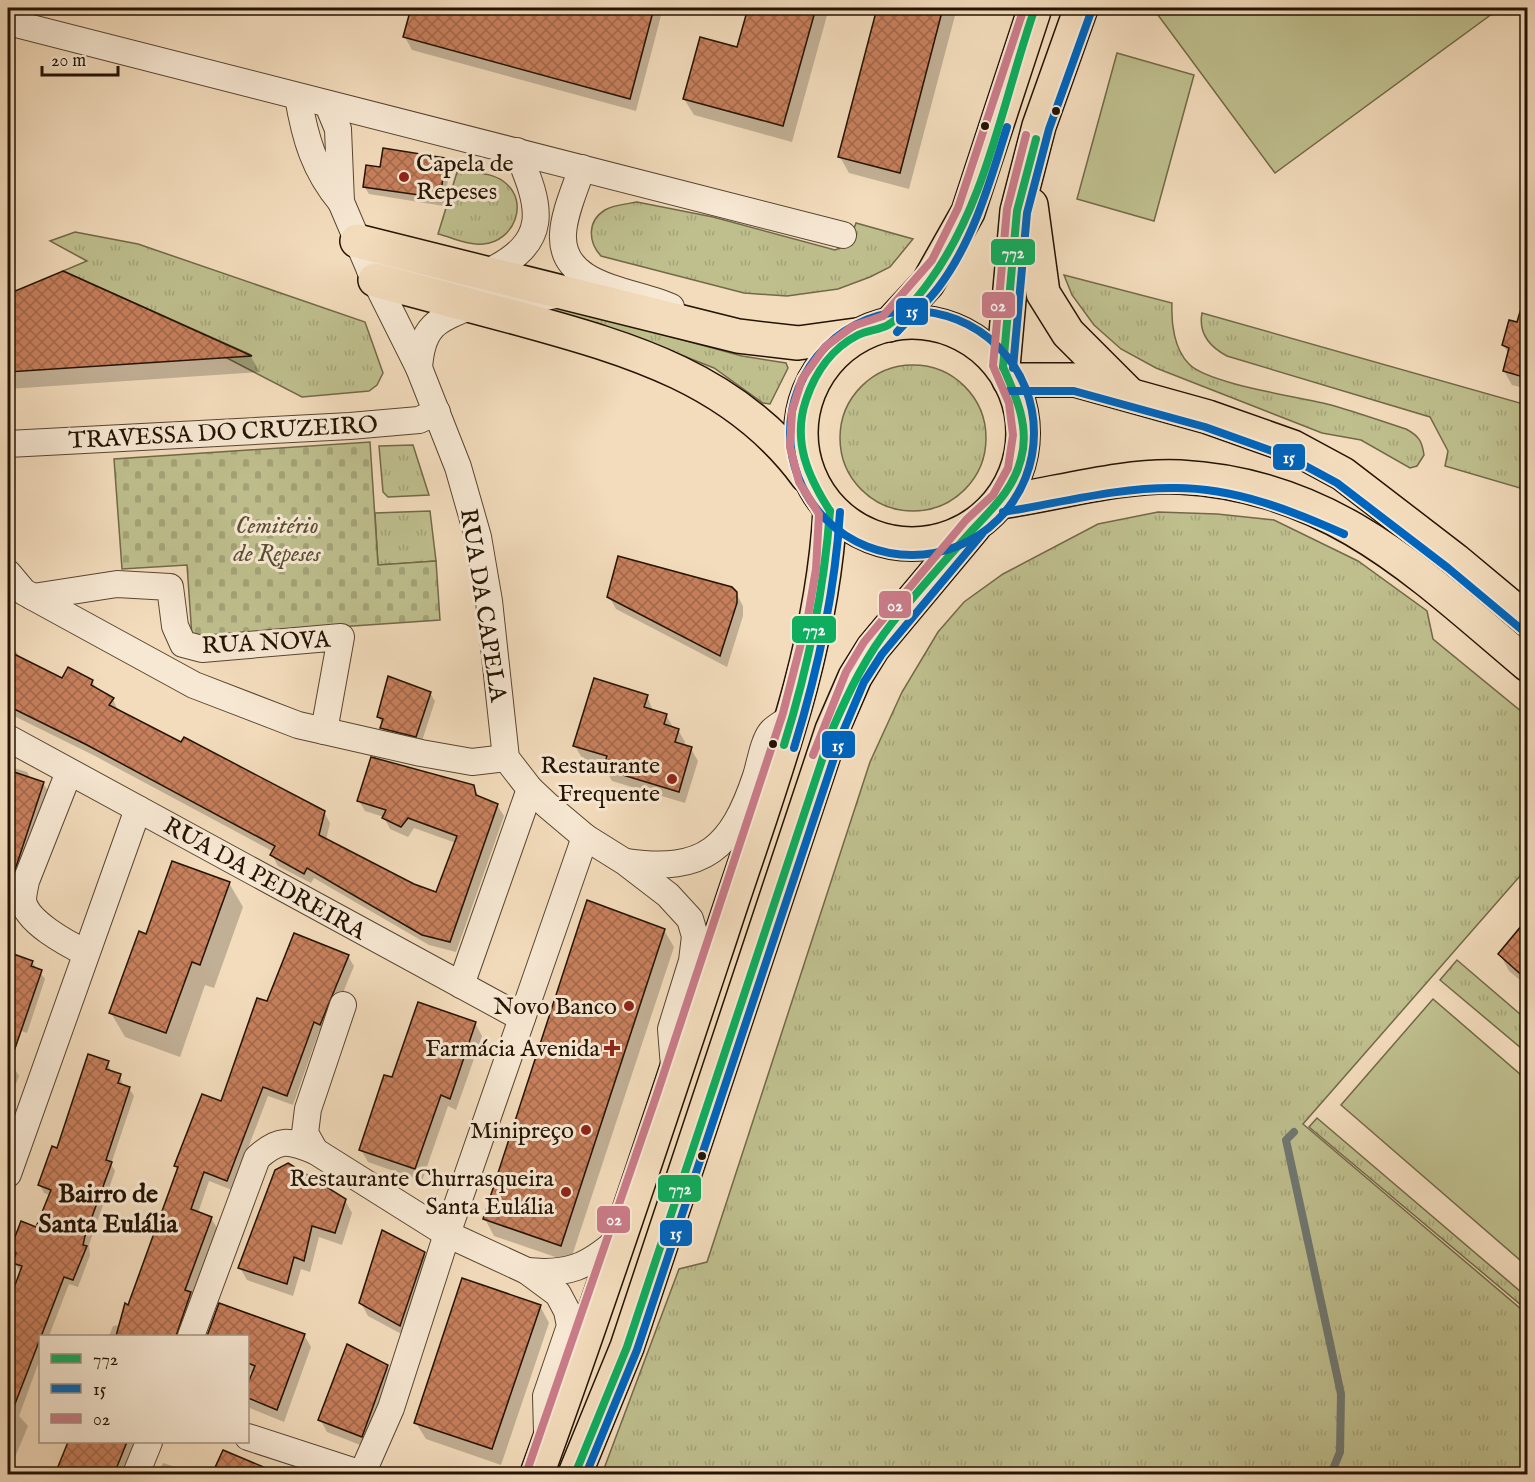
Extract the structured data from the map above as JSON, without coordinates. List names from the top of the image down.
{
  "streets": {
    "street": [
      "TRAVESSA DO CRUZEIRO",
      "RUA DA CAPELA",
      "RUA NOVA",
      "RUA DA PEDREIRA"
    ]
  },
  "crossings": [
    ["TRAVESSA DO CRUZEIRO", "RUA DA CAPELA"],
    ["RUA DA CAPELA", "RUA NOVA"]
  ],
  "districts": ["Bairro de Santa Eulália"],
  "parks": ["Cemitério de Repeses"],
  "places": {
    "other": [
      "Capela de Repeses",
      "Restaurante Frequente",
      "Novo Banco",
      "Minipreço",
      "Restaurante Churrasqueira Santa Eulália"
    ],
    "health": ["Farmácia Avenida"]
  },
  "lines": ["transit line 772", "transit line 02", "transit line 15"],
  "legend": ["772", "15", "02"],
  "scale_bar": "20 m"
}
